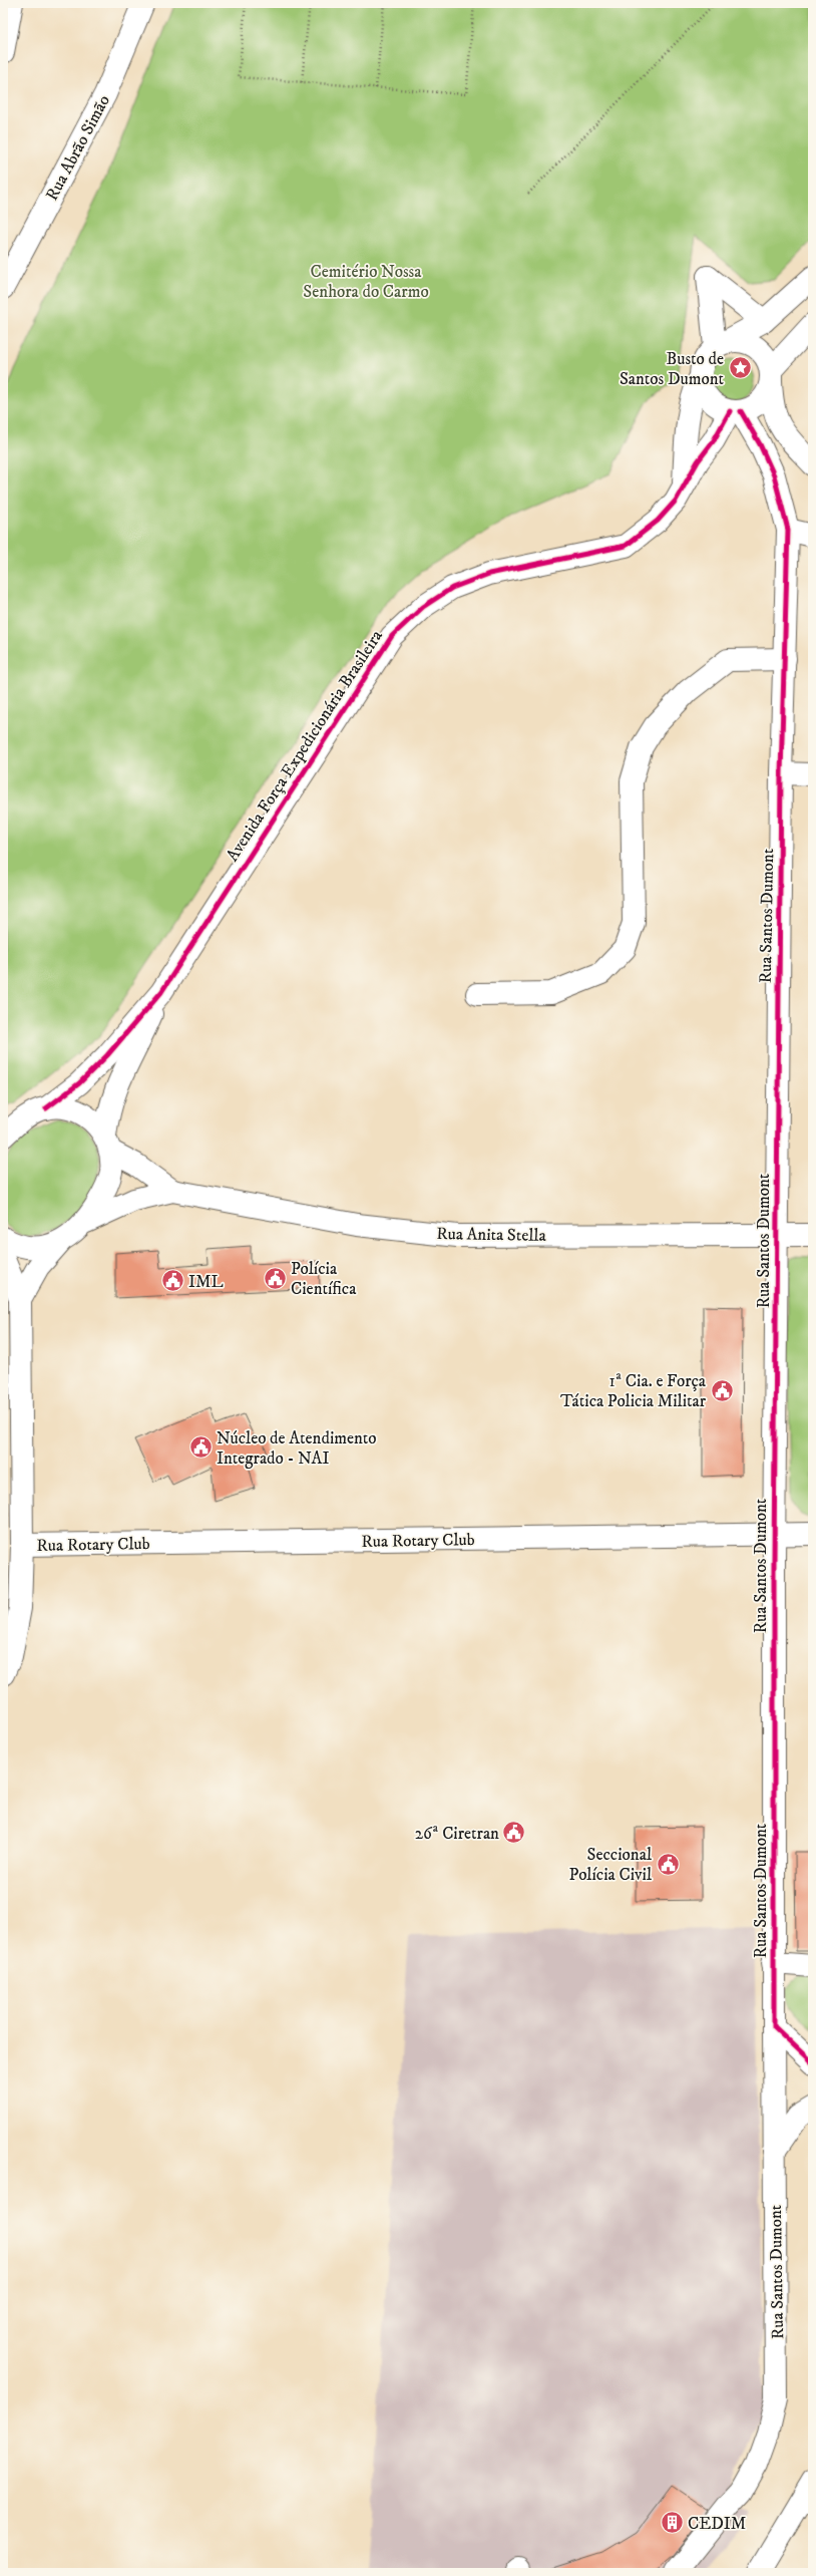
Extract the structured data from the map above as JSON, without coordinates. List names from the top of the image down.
{
  "streets": {
    "main road": [
      "Rua Abrão Simão",
      "Avenida Força Expedicionária Brasileira",
      "Rua Santos Dumont",
      "Rua Anita Stella",
      "Rua Rotary Club"
    ]
  },
  "crossings": [
    ["Avenida Força Expedicionária Brasileira", "Rua Santos Dumont"],
    ["Rua Santos Dumont", "Rua Anita Stella"],
    ["Rua Santos Dumont", "Rua Rotary Club"]
  ],
  "parks": ["Cemitério Nossa Senhora do Carmo"],
  "places": {
    "place": ["Busto de Santos Dumont"],
    "public building": [
      "Polícia Científica",
      "IML",
      "1ª Cia. e Força Tática Policia Militar",
      "Núcleo de Atendimento Integrado - NAI",
      "26ª Ciretran",
      "Seccional Polícia Civil"
    ],
    "building": ["CEDIM"]
  }
}
